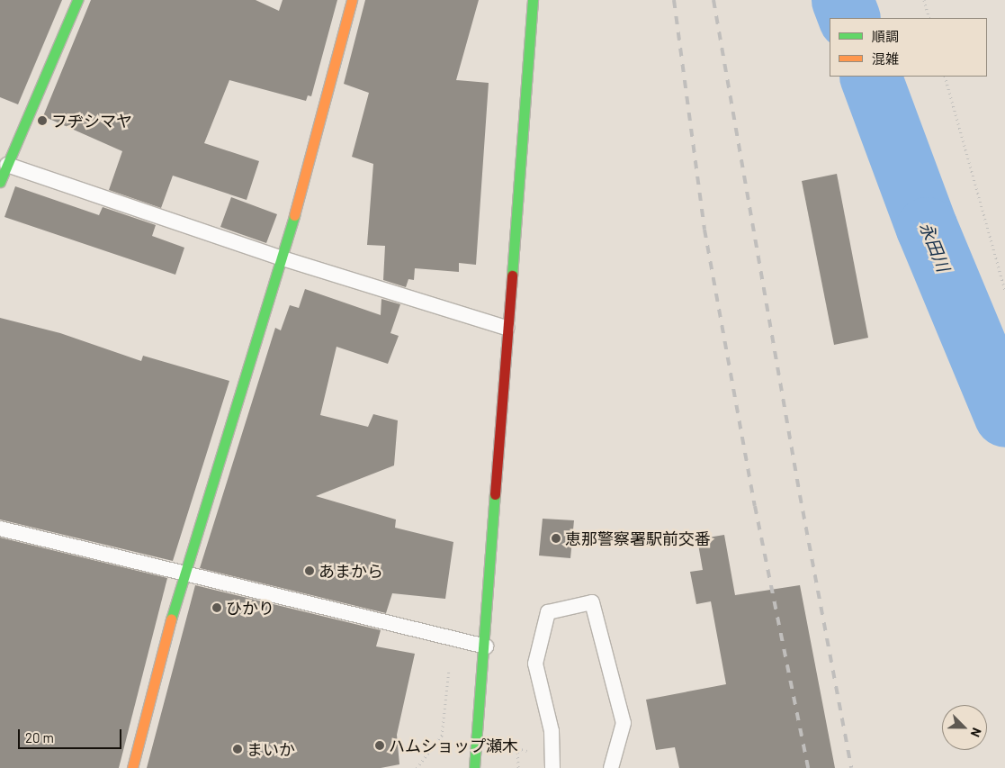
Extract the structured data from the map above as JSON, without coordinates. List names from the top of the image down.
{
  "water": ["永田川"],
  "places": [
    "フヂシマヤ",
    "恵那警察署駅前交番",
    "あまから",
    "ひかり",
    "ハムショップ瀬木",
    "まいか"
  ],
  "legend": ["順調", "混雑"],
  "scale_bar": "20 m",
  "north": "bottom right"
}
